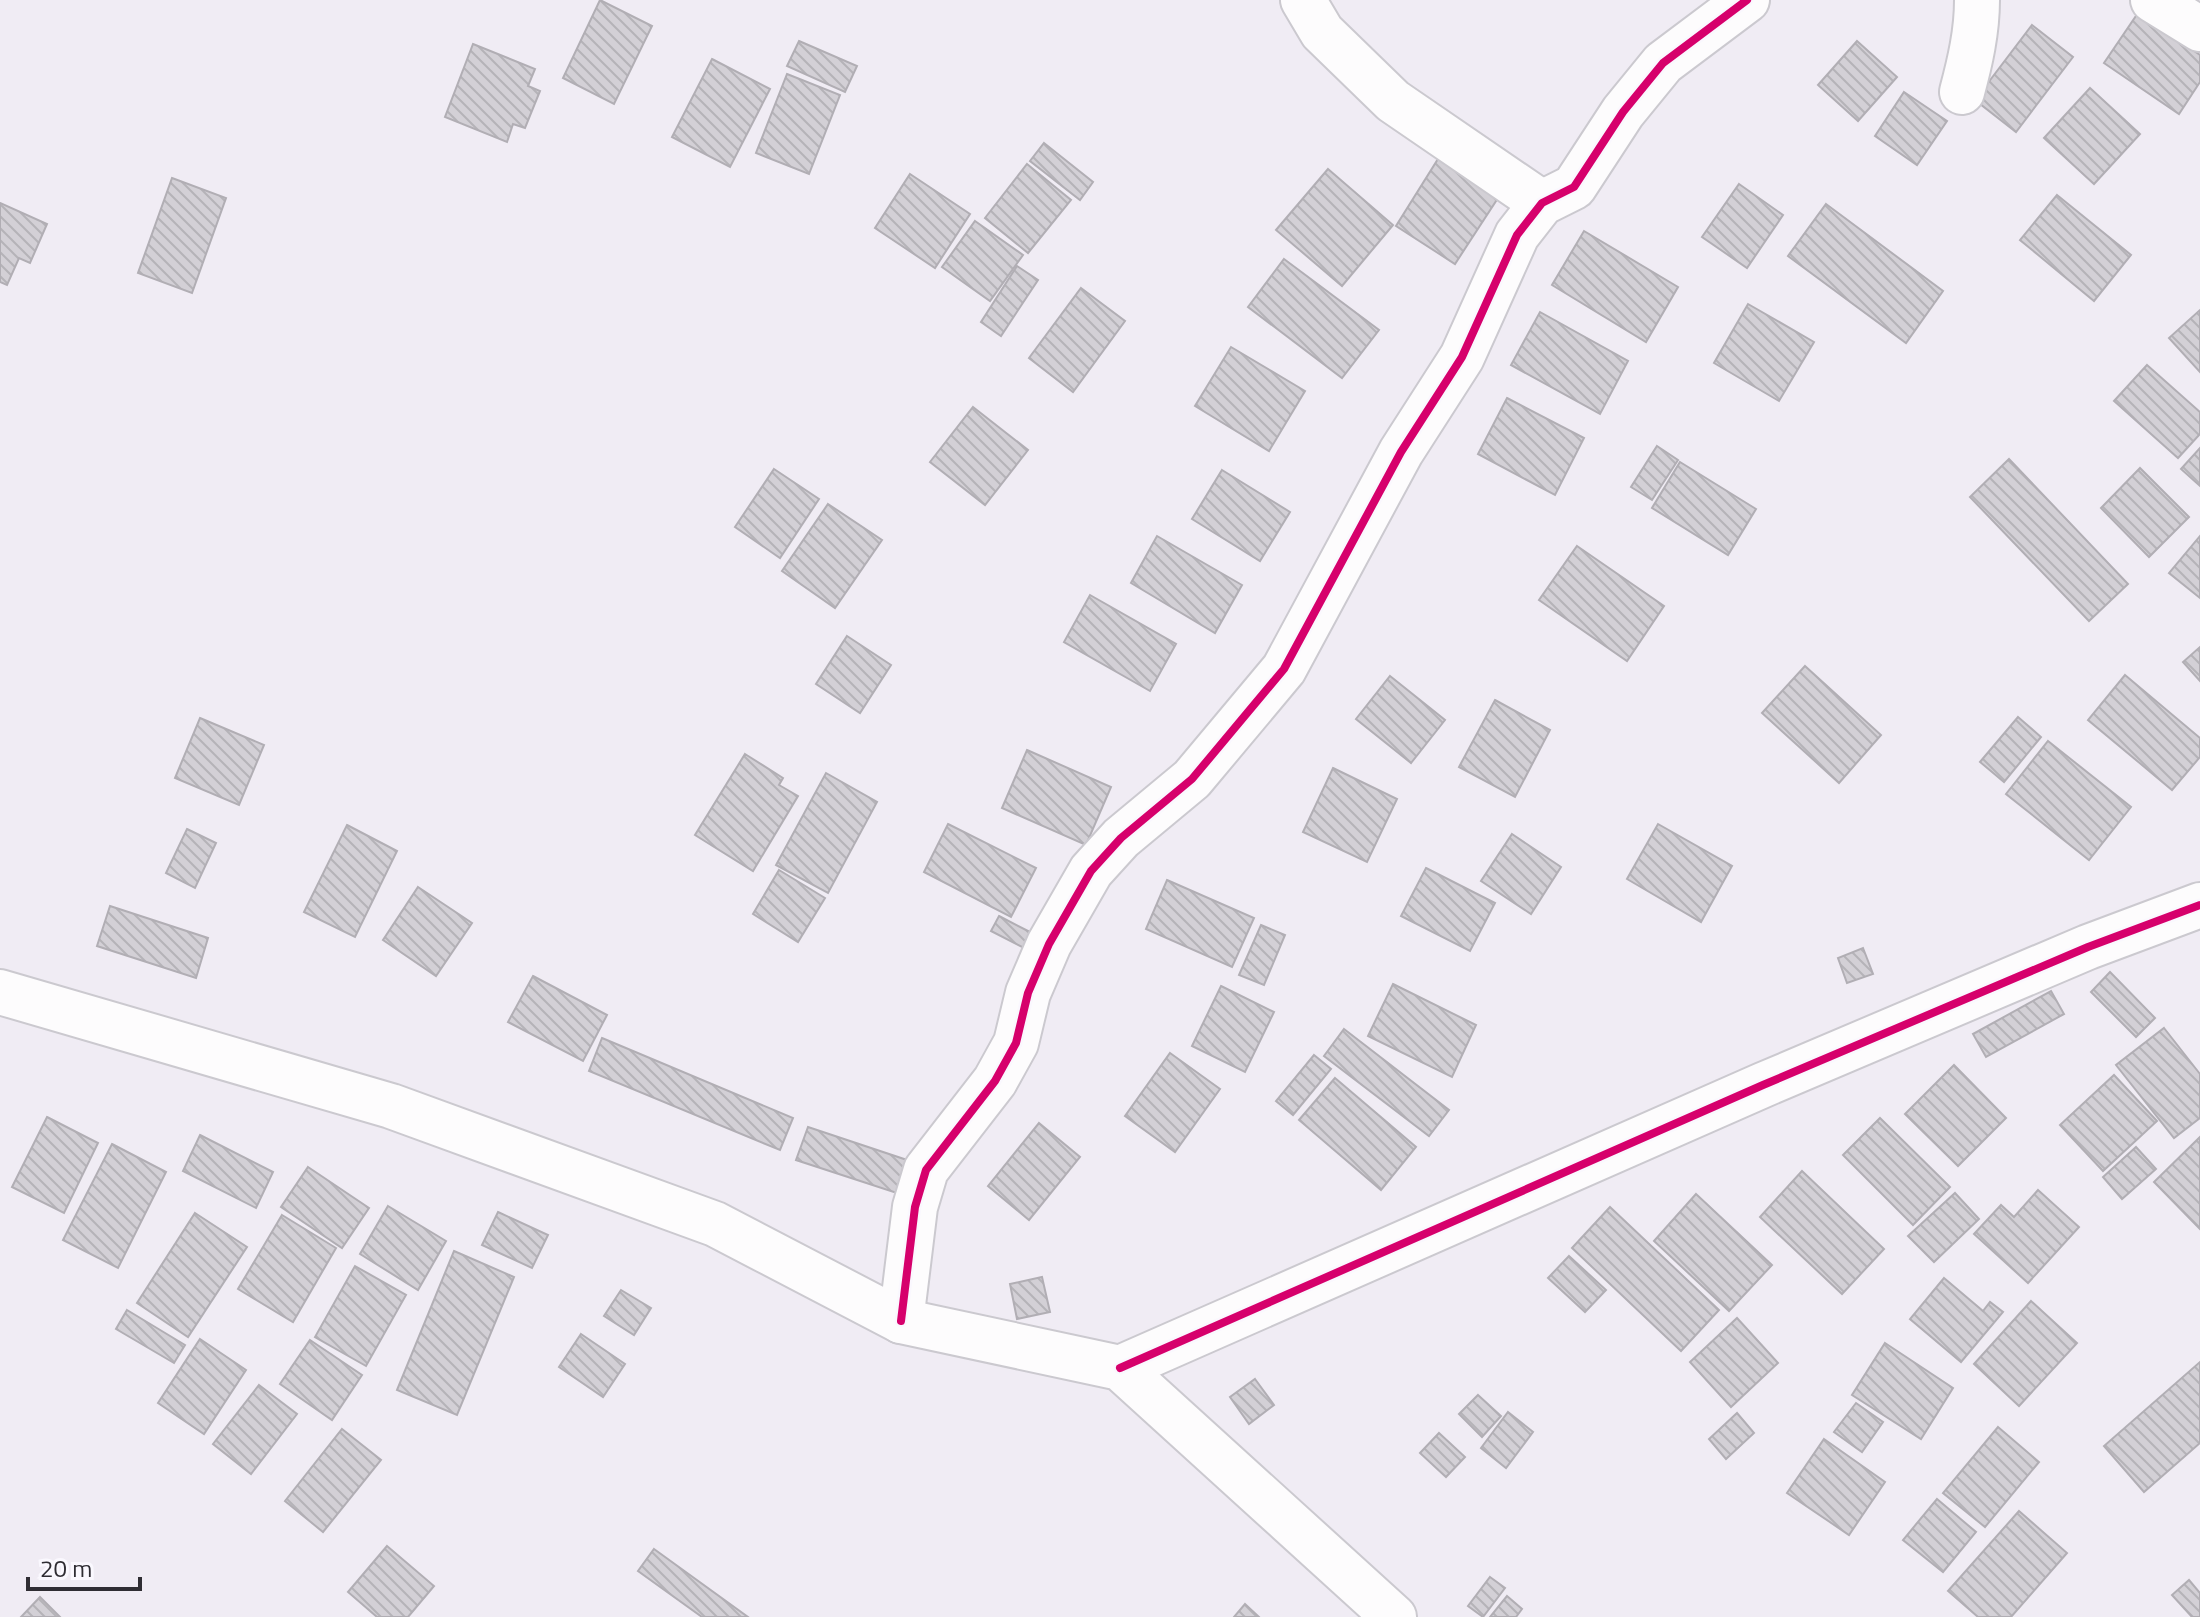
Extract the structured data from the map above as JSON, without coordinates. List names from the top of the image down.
{
  "scale_bar": "20 m"
}
